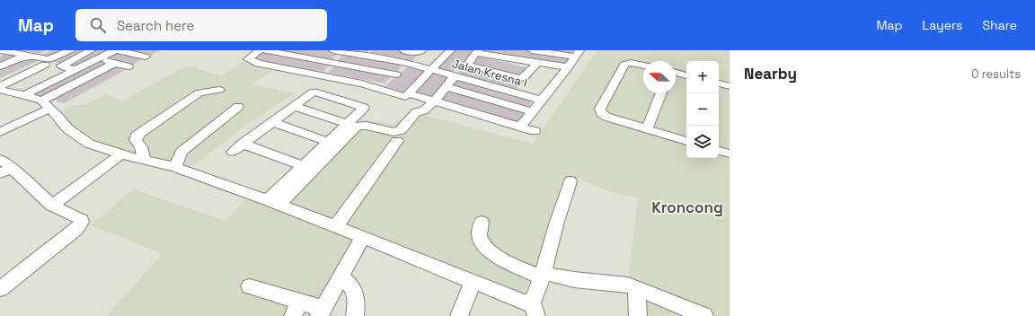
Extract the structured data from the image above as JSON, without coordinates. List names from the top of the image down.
{
  "streets": {
    "street": ["Jalan Kresna I"]
  },
  "districts": ["Kroncong"],
  "north": "left",
  "page": {
    "header": "Map",
    "search": "Search here",
    "nav": ["Map", "Layers", "Share"],
    "heading": ["Nearby", "0 results"],
    "map_buttons": ["+", "−"]
  }
}
